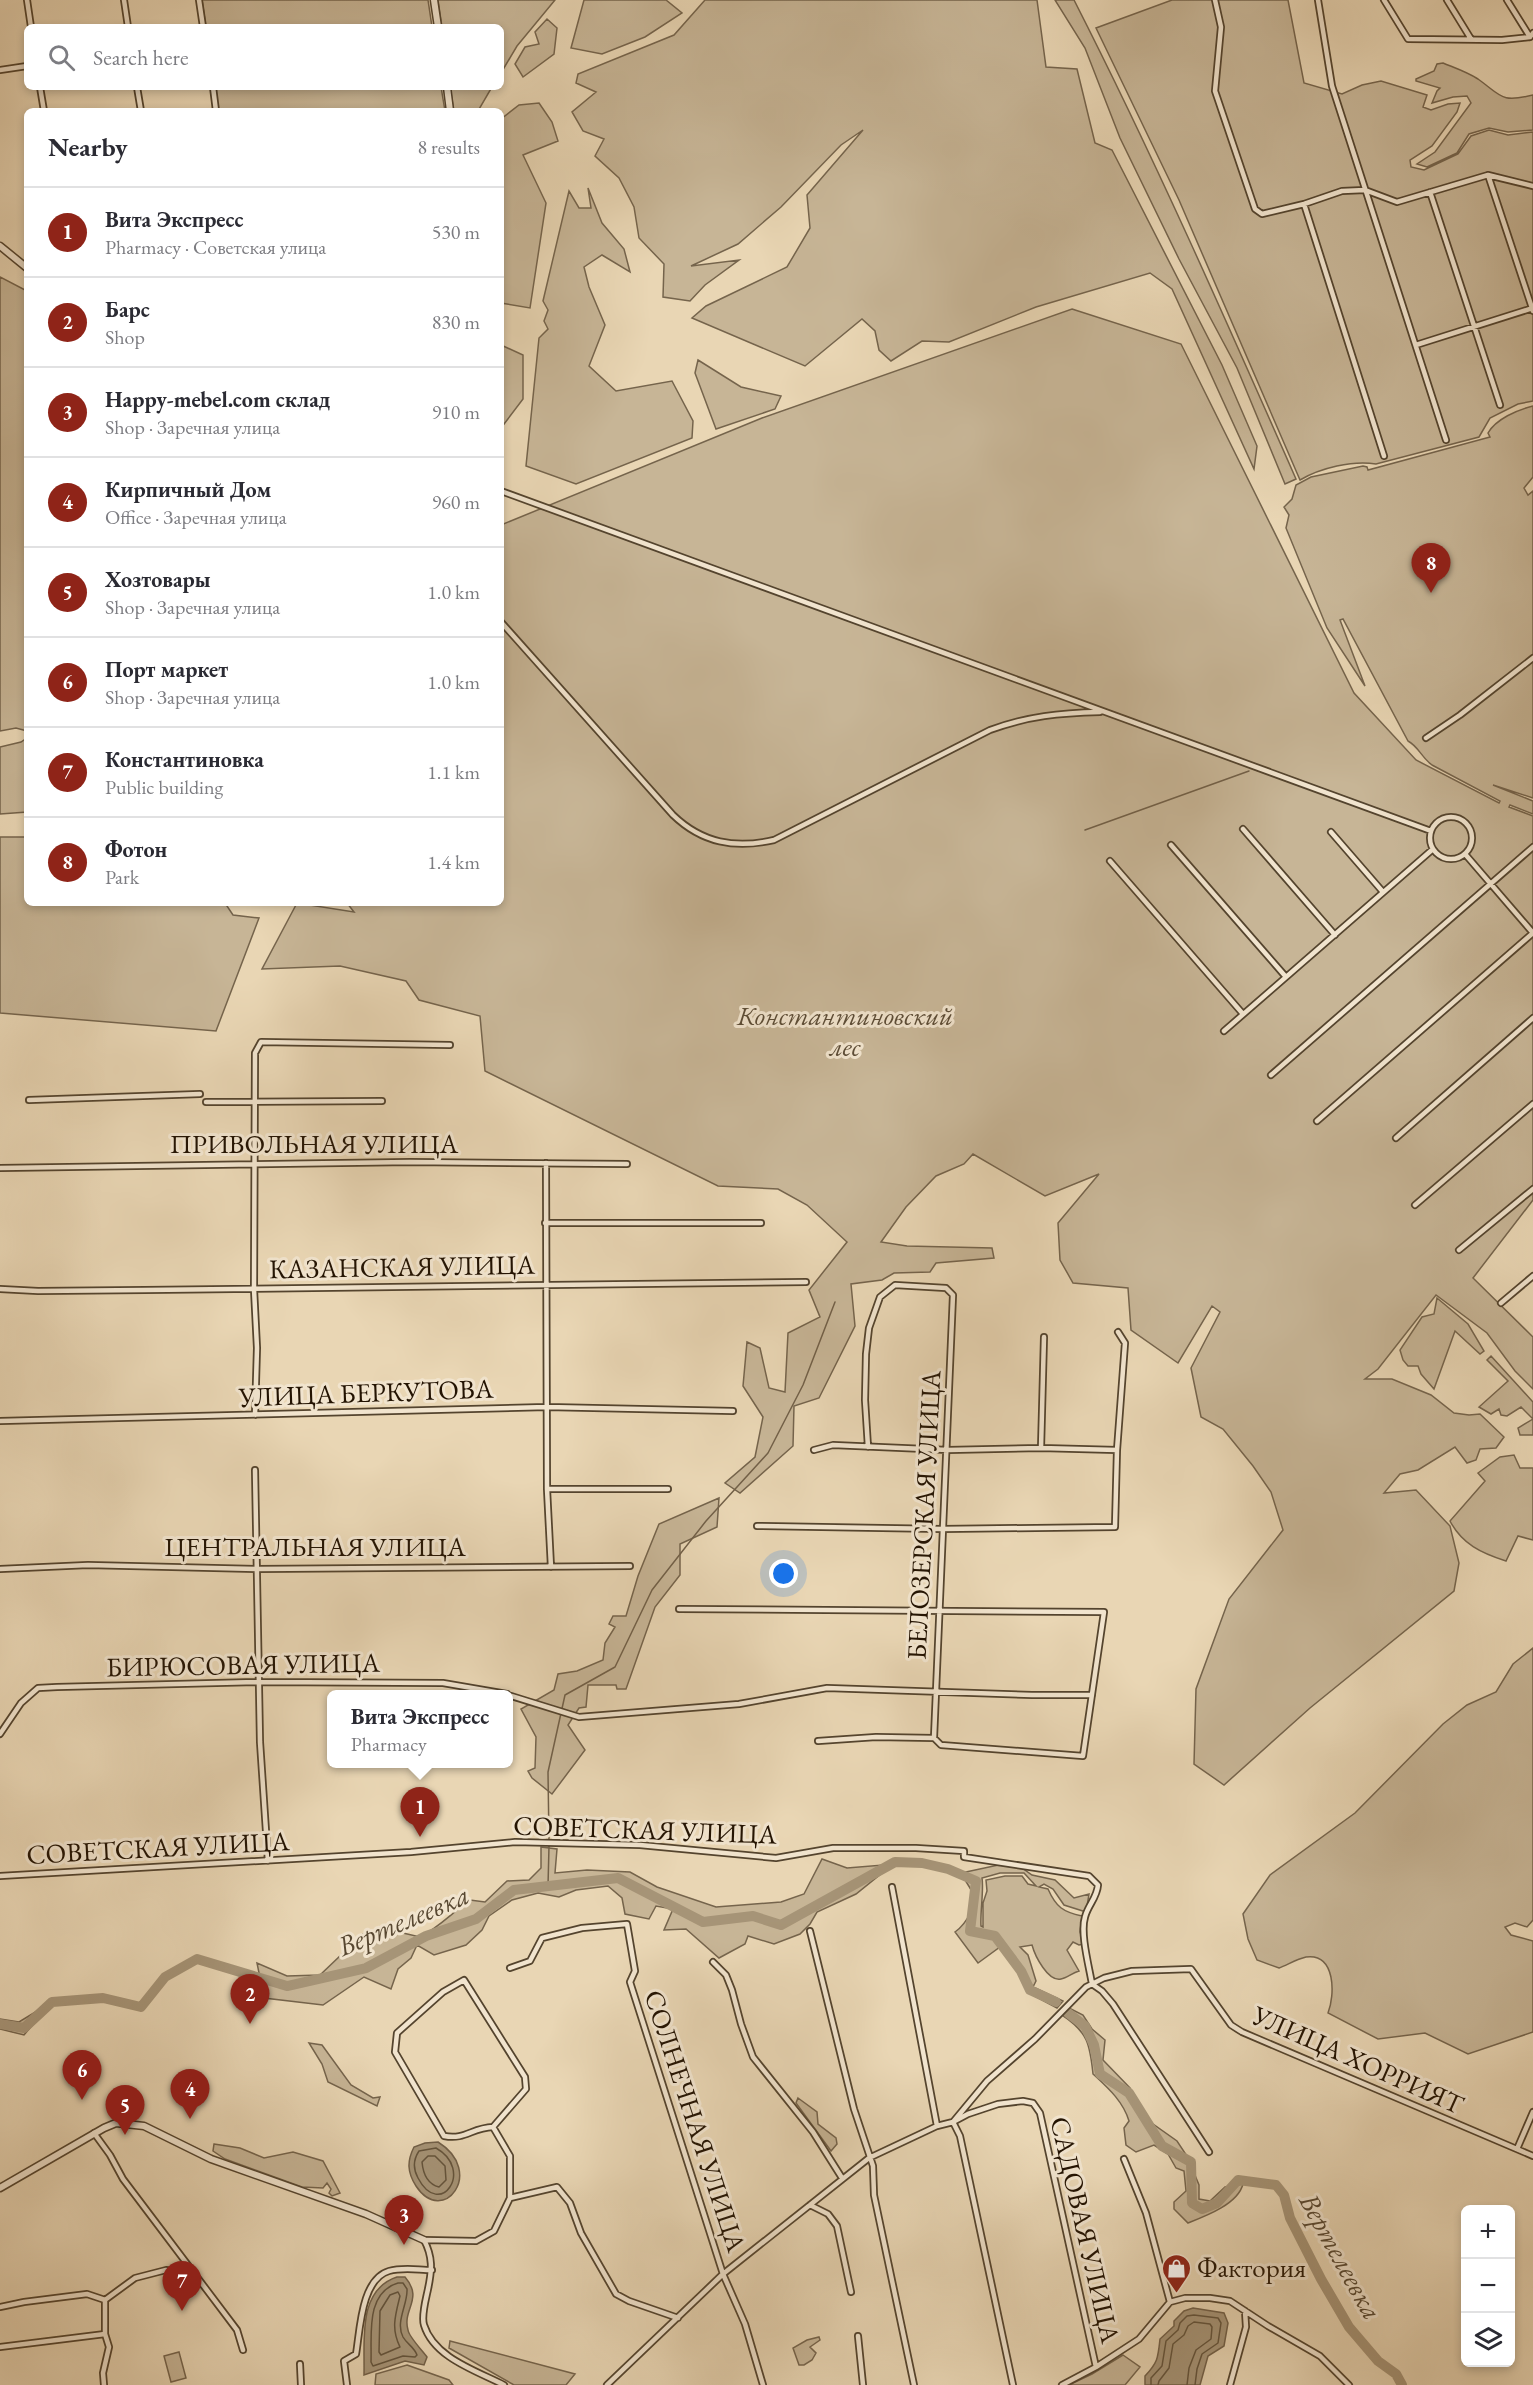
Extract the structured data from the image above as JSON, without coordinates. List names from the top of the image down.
{
  "streets": {
    "street": [
      "ПРИВОЛЬНАЯ УЛИЦА",
      "КАЗАНСКАЯ УЛИЦА",
      "УЛИЦА БЕРКУТОВА",
      "БЕЛОЗЕРСКАЯ УЛИЦА",
      "ЦЕНТРАЛЬНАЯ УЛИЦА",
      "БИРЮСОВАЯ УЛИЦА",
      "СОВЕТСКАЯ УЛИЦА",
      "УЛИЦА ХОРРИЯТ",
      "СОЛНЕЧНАЯ УЛИЦА",
      "САДОВАЯ УЛИЦА"
    ]
  },
  "crossings": [
    ["БЕЛОЗЕРСКАЯ УЛИЦА", "БИРЮСОВАЯ УЛИЦА"],
    ["СОВЕТСКАЯ УЛИЦА", "УЛИЦА ХОРРИЯТ"]
  ],
  "water": ["Вертелеевка"],
  "parks": ["Константиновский лес"],
  "places": {
    "shop": ["Фактория"]
  },
  "page": {
    "search": "Search here",
    "heading": ["Nearby", "8 results"],
    "list": [
      {
        "mark": "1",
        "name": "Вита Экспресс",
        "note": "Pharmacy · Советская улица",
        "value": "530 m"
      },
      {
        "mark": "2",
        "name": "Барс",
        "note": "Shop",
        "value": "830 m"
      },
      {
        "mark": "3",
        "name": "Happy-mebel.com склад",
        "note": "Shop · Заречная улица",
        "value": "910 m"
      },
      {
        "mark": "4",
        "name": "Кирпичный Дом",
        "note": "Office · Заречная улица",
        "value": "960 m"
      },
      {
        "mark": "5",
        "name": "Хозтовары",
        "note": "Shop · Заречная улица",
        "value": "1.0 km"
      },
      {
        "mark": "6",
        "name": "Порт маркет",
        "note": "Shop · Заречная улица",
        "value": "1.0 km"
      },
      {
        "mark": "7",
        "name": "Константиновка",
        "note": "Public building",
        "value": "1.1 km"
      },
      {
        "mark": "8",
        "name": "Фотон",
        "note": "Park",
        "value": "1.4 km"
      }
    ],
    "pins": [
      "8",
      "1",
      "2",
      "6",
      "4",
      "5",
      "3",
      "7"
    ],
    "popup": ["Вита Экспресс", "Pharmacy"],
    "map_buttons": ["+", "−"]
  }
}
